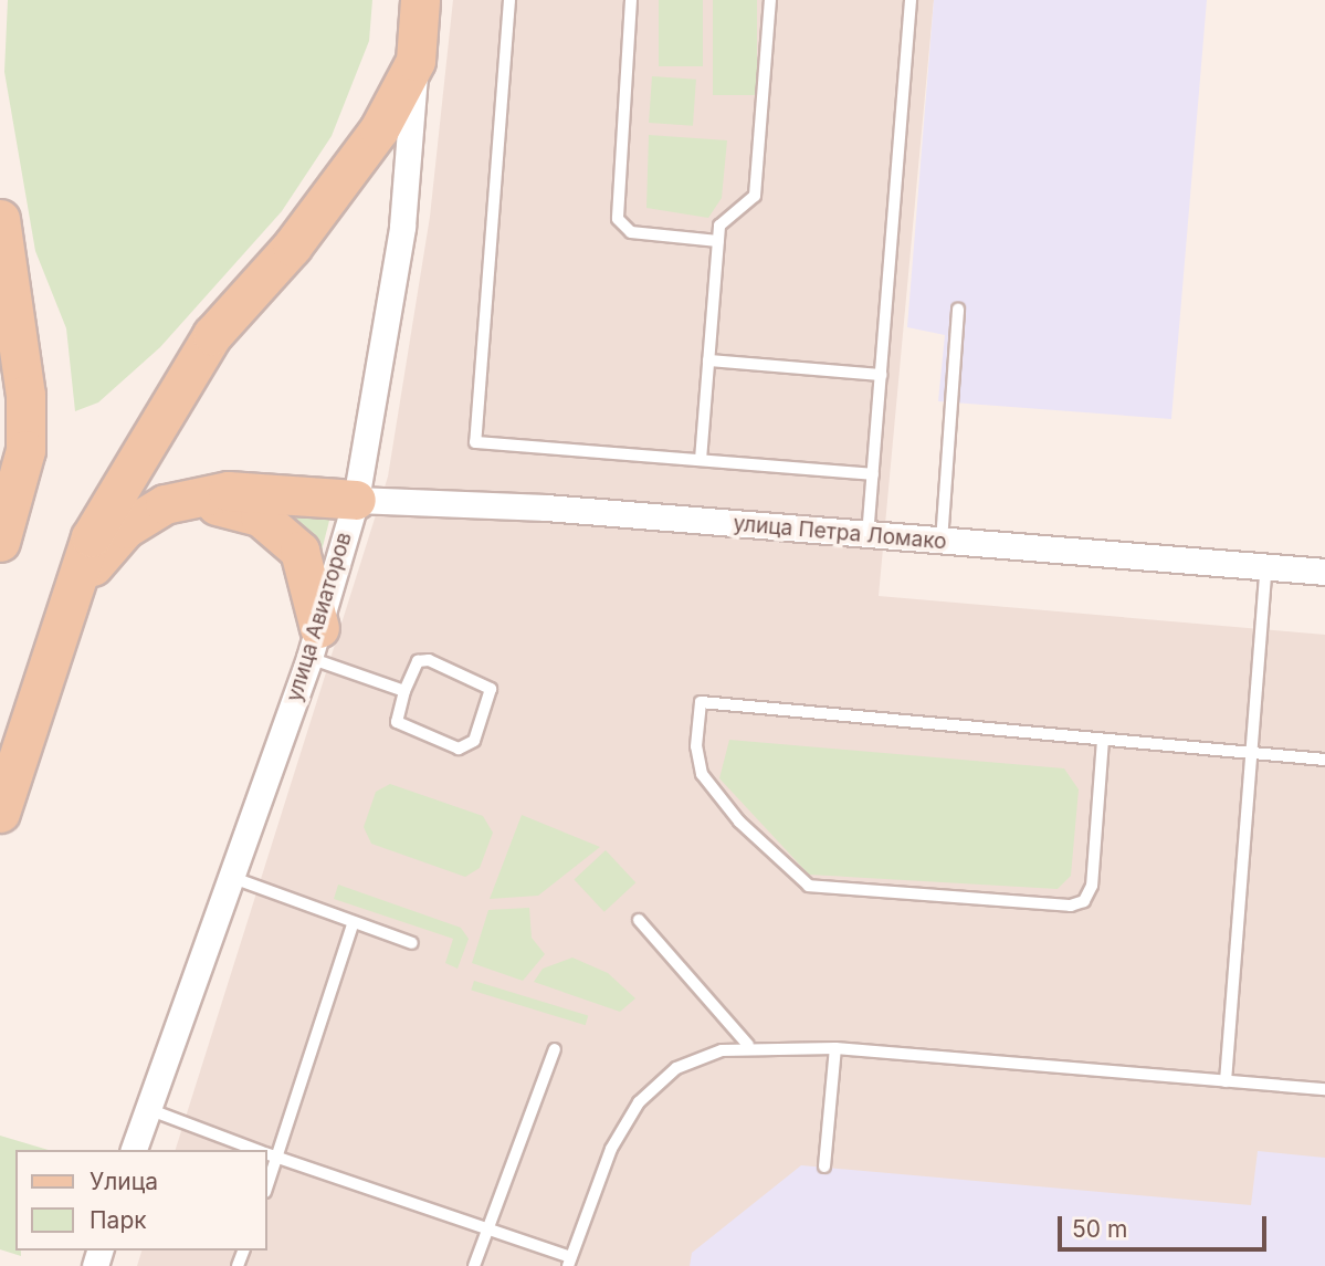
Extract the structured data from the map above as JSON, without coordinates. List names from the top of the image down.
{
  "streets": {
    "main road": ["улица Авиаторов"],
    "street": ["улица Петра Ломако"]
  },
  "crossings": [
    ["улица Петра Ломако", "улица Авиаторов"]
  ],
  "legend": ["Улица", "Парк"],
  "scale_bar": "50 m"
}
